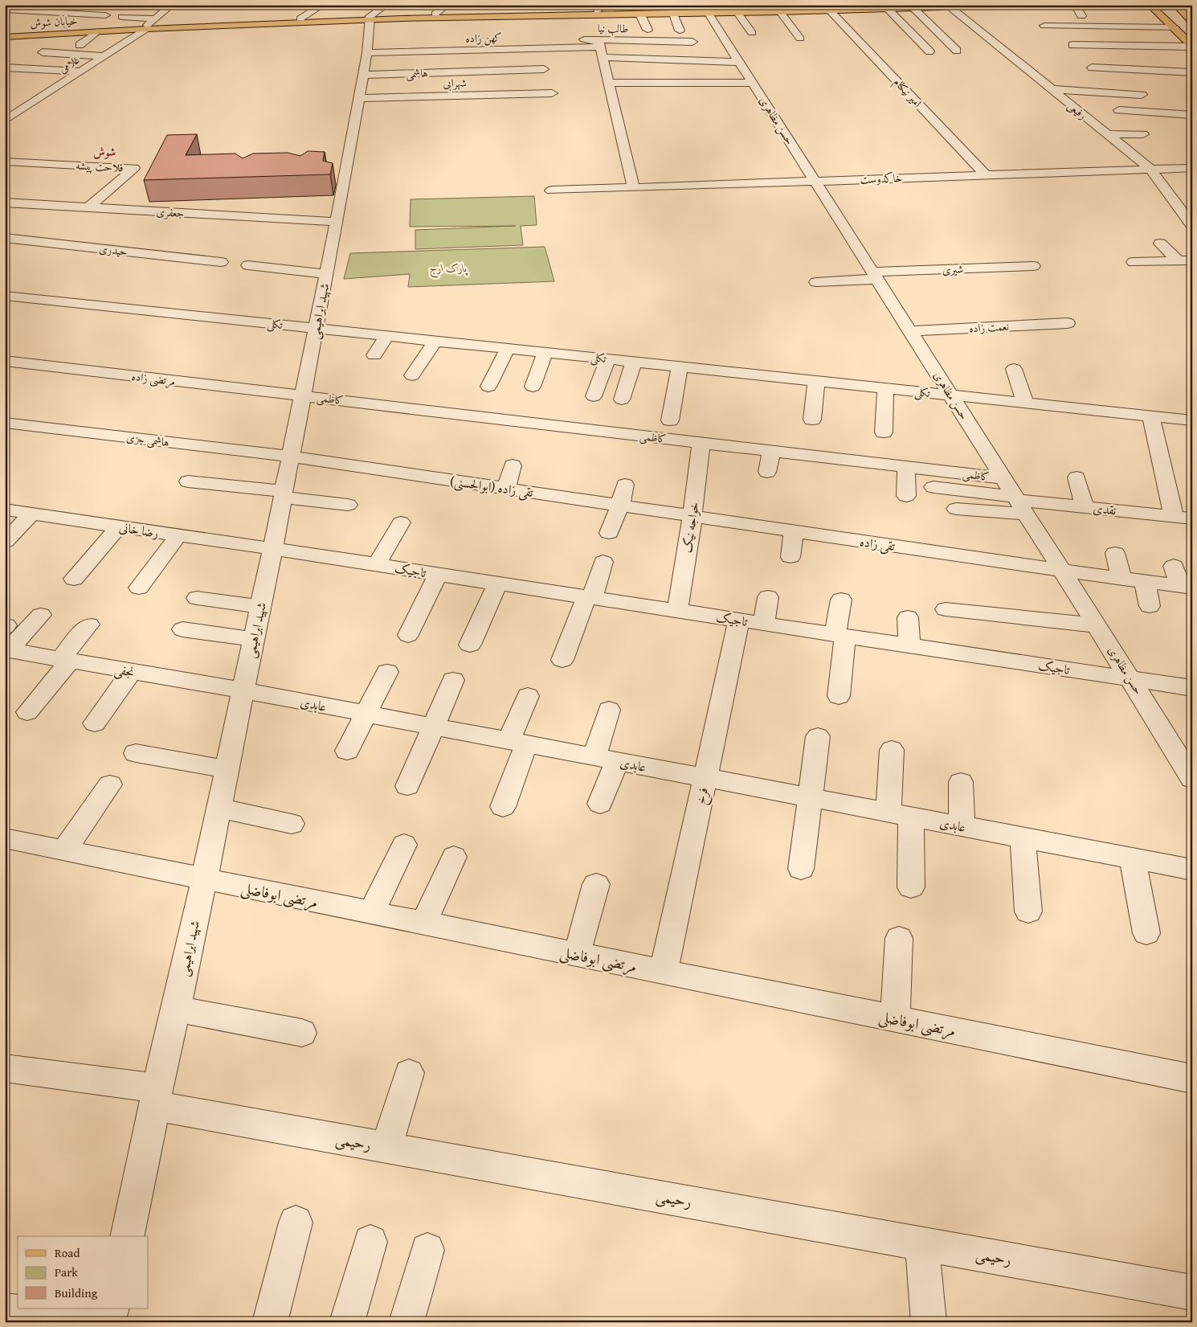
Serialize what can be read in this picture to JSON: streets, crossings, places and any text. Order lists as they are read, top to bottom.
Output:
{
  "streets": {
    "main road": ["خیابان شوش"],
    "street": [
      "طالب نیا",
      "کهن زاده",
      "غلامی",
      "هاشمی",
      "شهرابی",
      "امیر نیکنام",
      "رفیعی",
      "حسن مظاهری",
      "فلاحت پیشه",
      "خاکدوست",
      "جعفری",
      "حیدری",
      "شیری",
      "شهید ابراهیمی",
      "تکلی",
      "نعمت زاده",
      "مرتضی زاده",
      "کاظمی",
      "هاشمی جزی",
      "تقی زاده (ابوالحسنی)",
      "نقدی",
      "خواجه نیک",
      "رضا خانی",
      "تقی زاده",
      "تاجیک",
      "نجفی",
      "عابدی",
      "فرخ",
      "مرتضی ابوفاضلی",
      "رحیمی"
    ]
  },
  "crossings": [
    ["خیابان شوش", "غلامی"],
    ["خیابان شوش", "امیر نیکنام"],
    ["خیابان شوش", "رفیعی"],
    ["خیابان شوش", "حسن مظاهری"],
    ["خیابان شوش", "شهید ابراهیمی"],
    ["طالب نیا", "کهن زاده"],
    ["کهن زاده", "شهید ابراهیمی"],
    ["هاشمی", "شهید ابراهیمی"],
    ["شهرابی", "شهید ابراهیمی"],
    ["امیر نیکنام", "خاکدوست"],
    ["رفیعی", "خاکدوست"],
    ["حسن مظاهری", "خاکدوست"],
    ["حسن مظاهری", "شیری"],
    ["حسن مظاهری", "تکلی"],
    ["حسن مظاهری", "نعمت زاده"],
    ["حسن مظاهری", "کاظمی"],
    ["حسن مظاهری", "نقدی"],
    ["حسن مظاهری", "تقی زاده"],
    ["حسن مظاهری", "تاجیک"],
    ["فلاحت پیشه", "جعفری"],
    ["جعفری", "شهید ابراهیمی"],
    ["شهید ابراهیمی", "تکلی"],
    ["شهید ابراهیمی", "مرتضی زاده"],
    ["شهید ابراهیمی", "کاظمی"],
    ["شهید ابراهیمی", "هاشمی جزی"],
    ["شهید ابراهیمی", "تقی زاده (ابوالحسنی)"],
    ["شهید ابراهیمی", "رضا خانی"],
    ["شهید ابراهیمی", "تاجیک"],
    ["شهید ابراهیمی", "نجفی"],
    ["شهید ابراهیمی", "عابدی"],
    ["شهید ابراهیمی", "مرتضی ابوفاضلی"],
    ["شهید ابراهیمی", "رحیمی"],
    ["مرتضی زاده", "کاظمی"],
    ["کاظمی", "خواجه نیک"],
    ["هاشمی جزی", "تقی زاده (ابوالحسنی)"],
    ["تقی زاده (ابوالحسنی)", "خواجه نیک"],
    ["تقی زاده (ابوالحسنی)", "تقی زاده"],
    ["خواجه نیک", "تقی زاده"],
    ["خواجه نیک", "تاجیک"],
    ["رضا خانی", "تاجیک"],
    ["تاجیک", "فرخ"],
    ["نجفی", "عابدی"],
    ["عابدی", "فرخ"],
    ["فرخ", "مرتضی ابوفاضلی"]
  ],
  "districts": ["شوش"],
  "parks": ["پارک ارج"],
  "legend": ["Road", "Park", "Building"]
}
